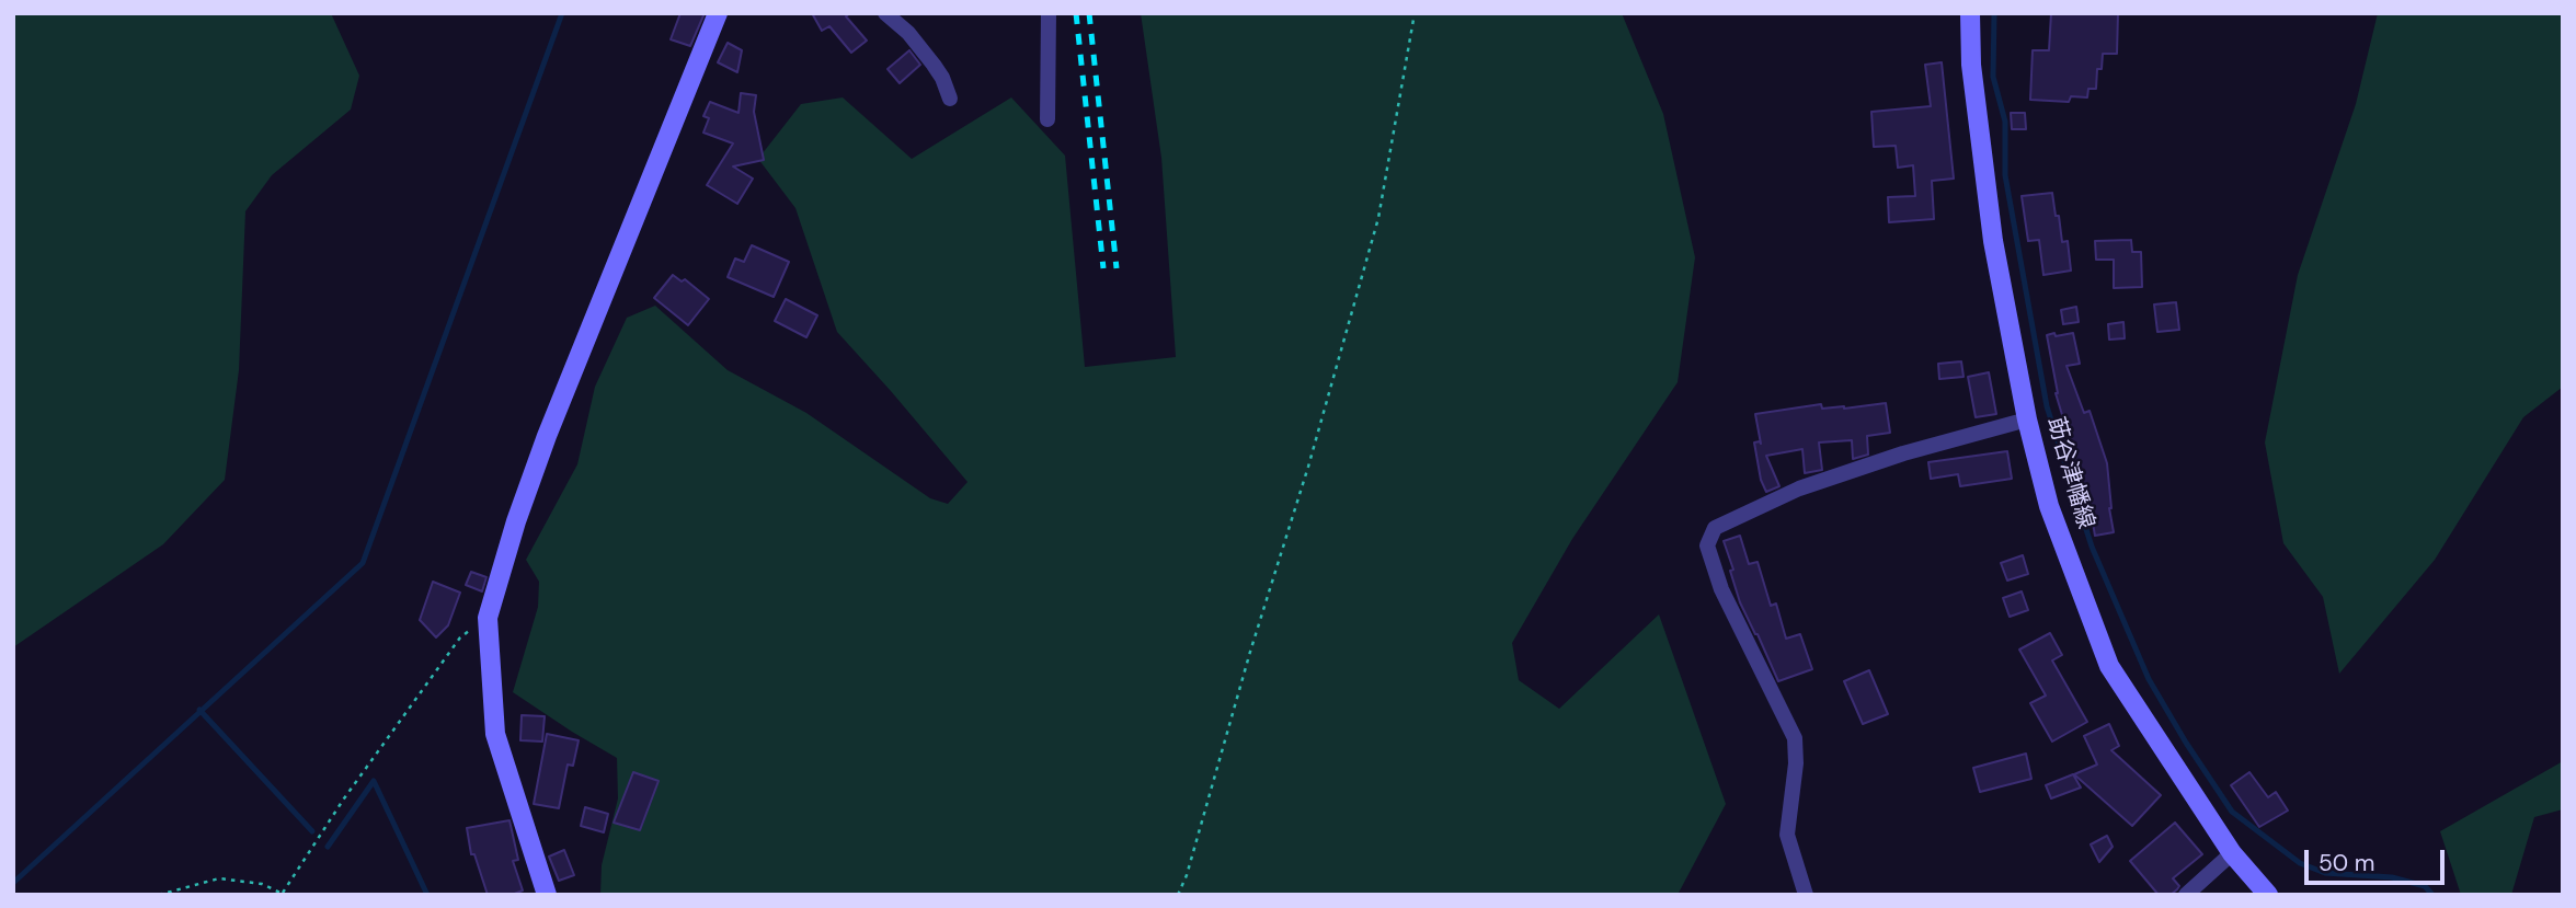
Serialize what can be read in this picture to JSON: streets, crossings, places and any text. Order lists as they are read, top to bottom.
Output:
{
  "streets": {
    "main road": ["莇谷津幡線"]
  },
  "scale_bar": "50 m"
}
